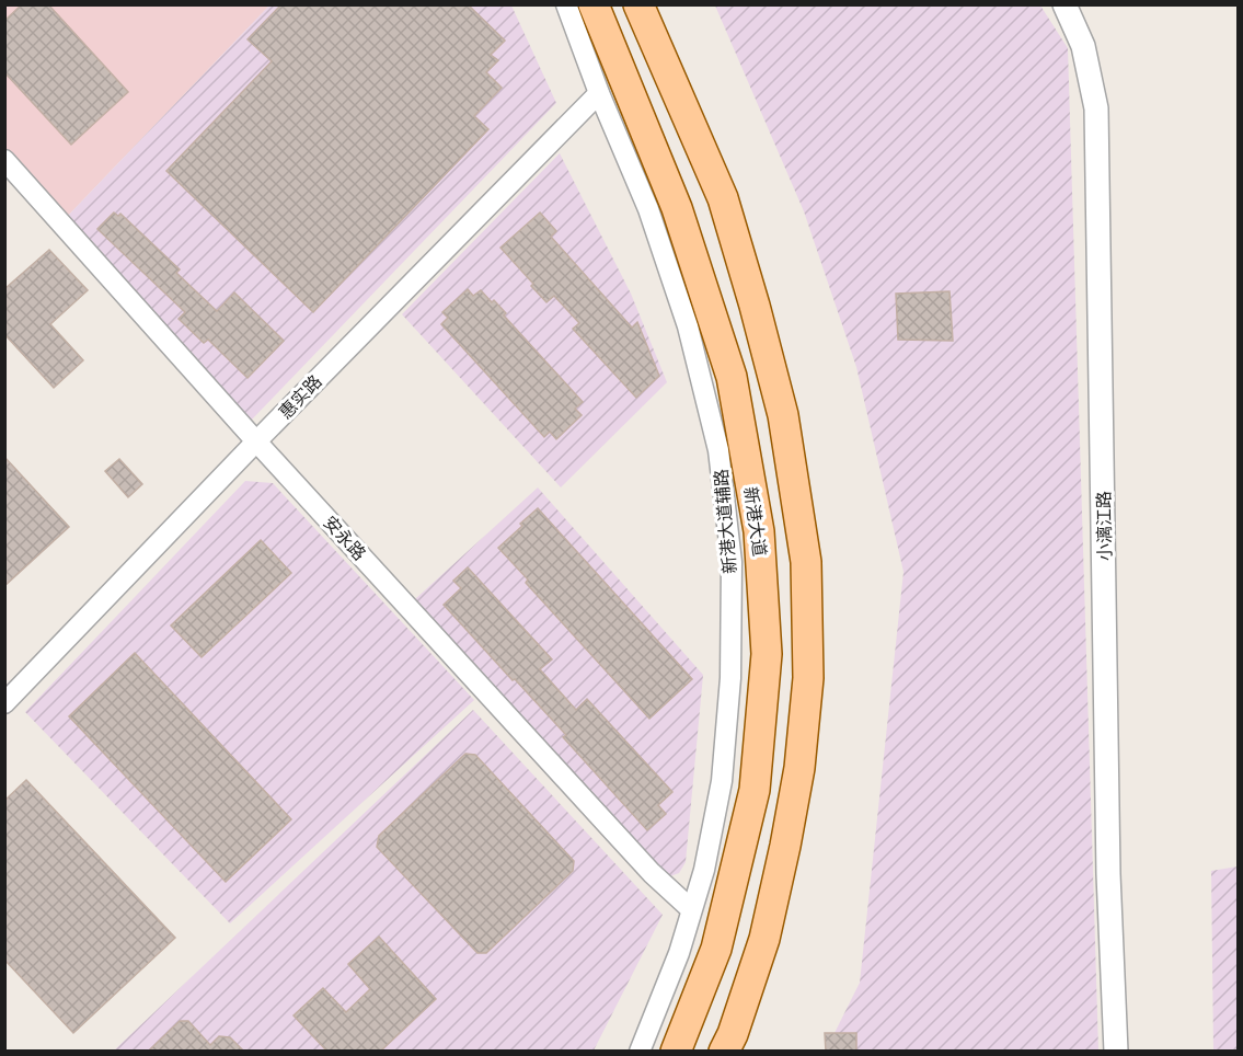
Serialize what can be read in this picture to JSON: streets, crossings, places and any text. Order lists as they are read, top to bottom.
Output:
{
  "streets": {
    "main road": ["新港大道"],
    "street": [
      "惠实路",
      "新港大道辅路",
      "小漓江路",
      "安永路"
    ]
  },
  "crossings": [
    ["惠实路", "新港大道辅路"],
    ["惠实路", "安永路"],
    ["新港大道辅路", "安永路"]
  ]
}
